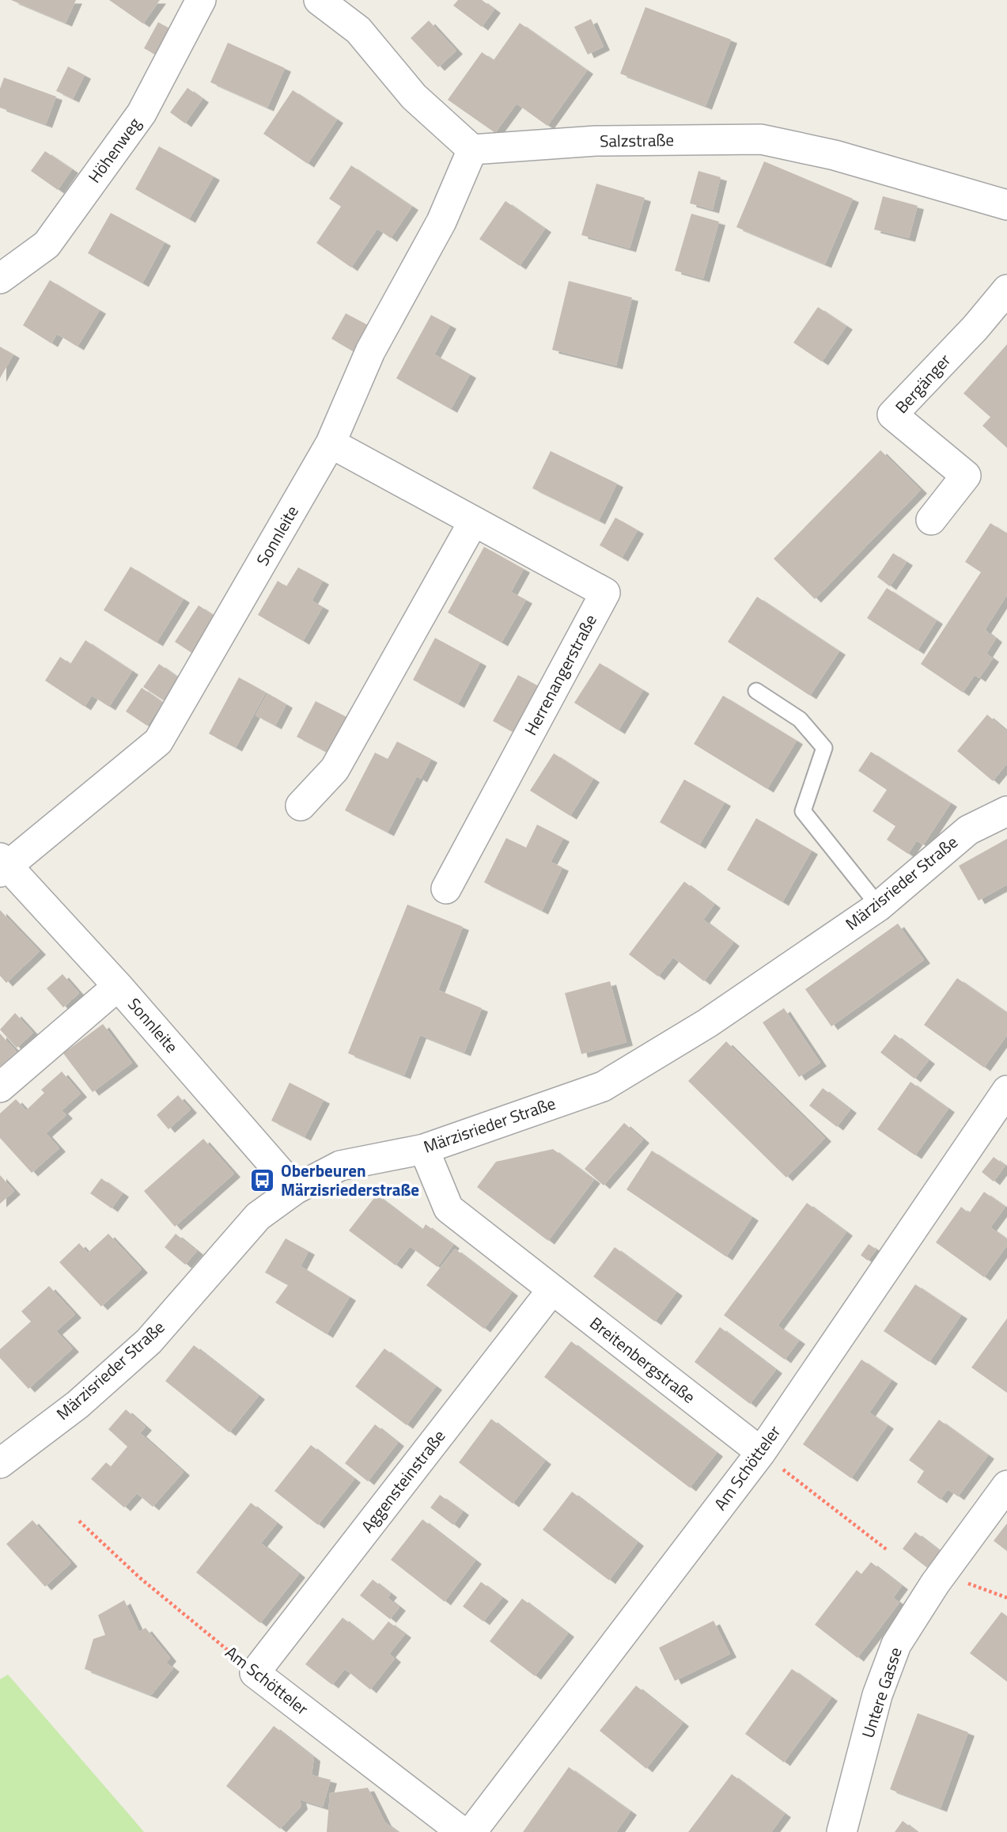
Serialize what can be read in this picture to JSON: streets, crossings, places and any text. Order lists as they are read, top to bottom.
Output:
{
  "streets": {
    "street": [
      "Salzstraße",
      "Höhenweg",
      "Bergänger",
      "Sonnleite",
      "Herrenangerstraße",
      "Märzisrieder Straße",
      "Breitenbergstraße",
      "Am Schötteler",
      "Aggensteinstraße",
      "Untere Gasse"
    ]
  },
  "crossings": [
    ["Salzstraße", "Sonnleite"],
    ["Sonnleite", "Herrenangerstraße"],
    ["Sonnleite", "Märzisrieder Straße"],
    ["Märzisrieder Straße", "Breitenbergstraße"],
    ["Breitenbergstraße", "Am Schötteler"],
    ["Breitenbergstraße", "Aggensteinstraße"],
    ["Am Schötteler", "Aggensteinstraße"]
  ],
  "places": {
    "bus stop": ["Oberbeuren Märzisriederstraße"]
  }
}
